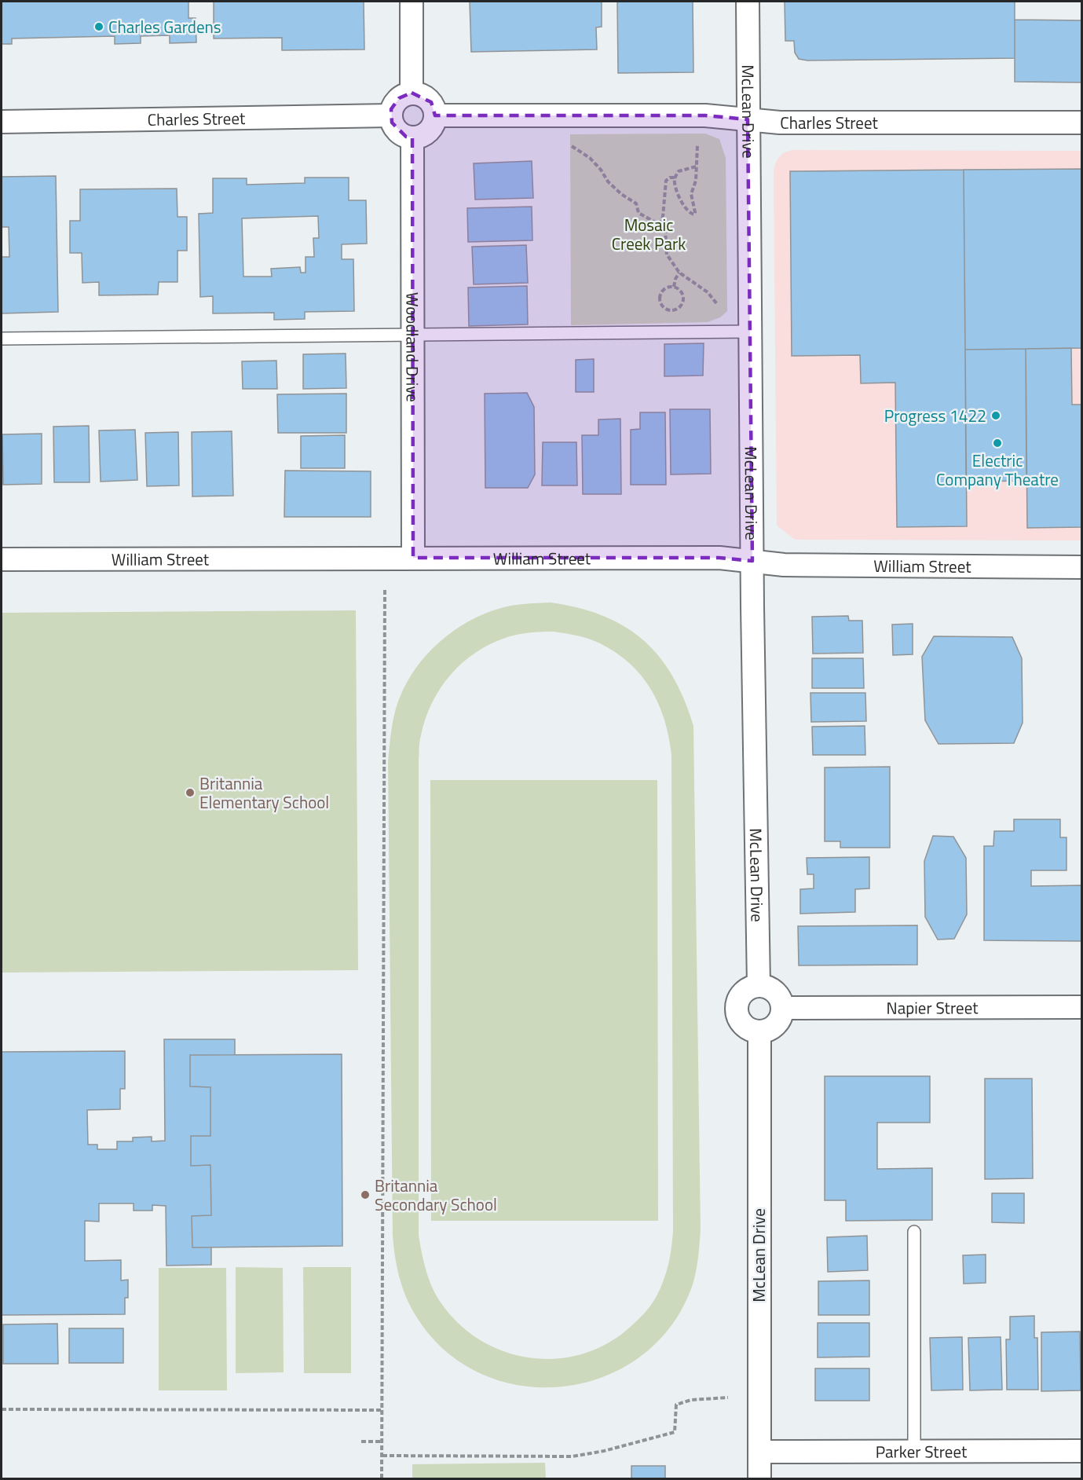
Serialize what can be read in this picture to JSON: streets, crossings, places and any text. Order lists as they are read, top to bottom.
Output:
{
  "streets": {
    "street": [
      "McLean Drive",
      "Charles Street",
      "Woodland Drive",
      "William Street",
      "Napier Street",
      "Parker Street"
    ]
  },
  "crossings": [
    ["McLean Drive", "Charles Street"],
    ["McLean Drive", "William Street"],
    ["McLean Drive", "Napier Street"],
    ["McLean Drive", "Parker Street"],
    ["Charles Street", "Woodland Drive"],
    ["Woodland Drive", "William Street"]
  ],
  "parks": ["Mosaic Creek Park"],
  "places": [
    "Charles Gardens",
    "Progress 1422",
    "Electric Company Theatre",
    "Britannia Elementary School",
    "Britannia Secondary School"
  ]
}
